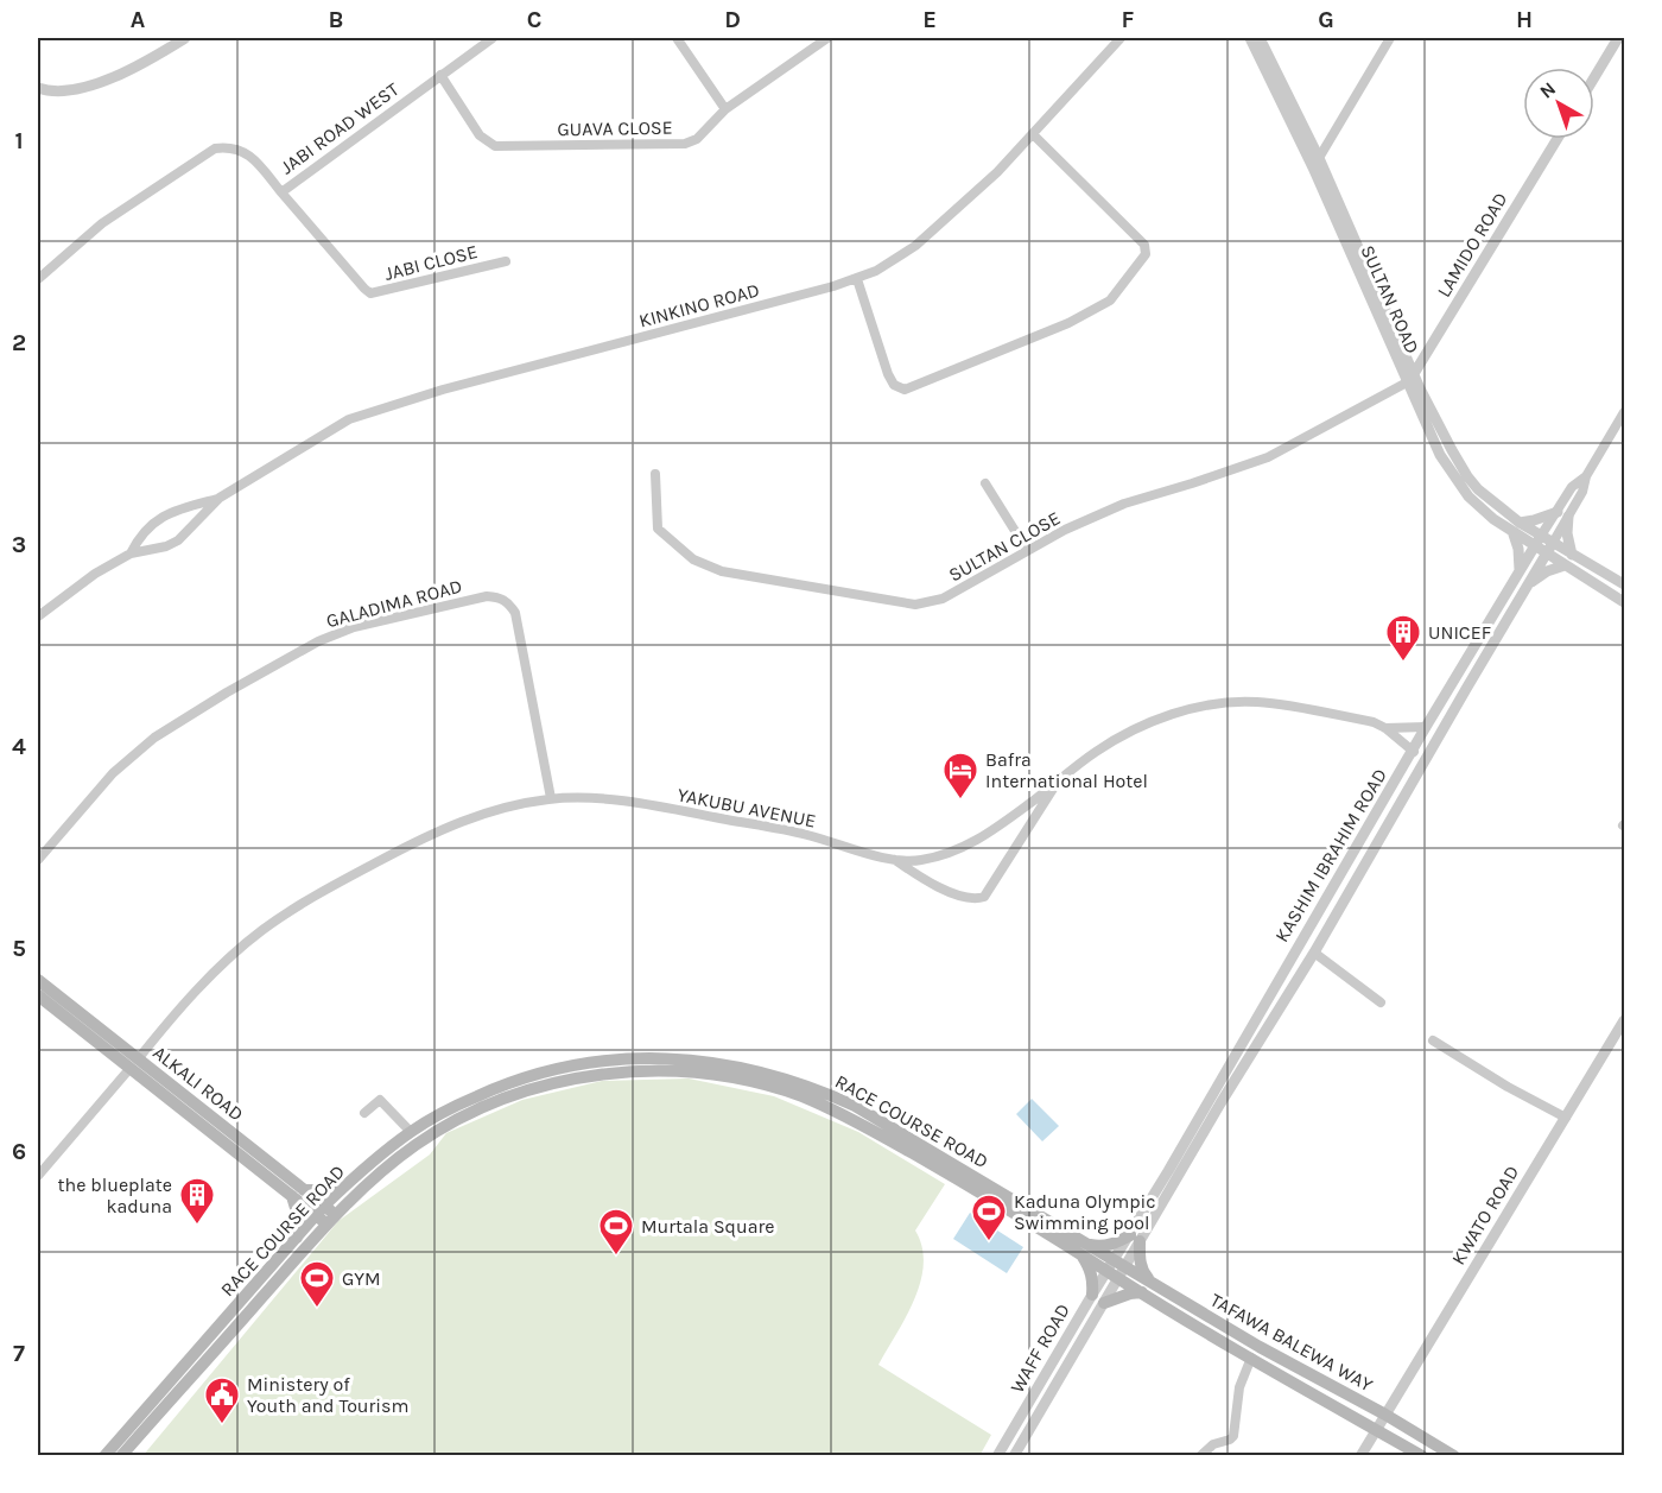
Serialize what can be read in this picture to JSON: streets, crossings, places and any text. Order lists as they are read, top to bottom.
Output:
{
  "streets": {
    "main road": ["ALKALI ROAD", "RACE COURSE ROAD", "TAFAWA BALEWA WAY"],
    "street": [
      "JABI ROAD WEST",
      "GUAVA CLOSE",
      "LAMIDO ROAD",
      "JABI CLOSE",
      "SULTAN ROAD",
      "KINKINO ROAD",
      "SULTAN CLOSE",
      "GALADIMA ROAD",
      "YAKUBU AVENUE",
      "KASHIM IBRAHIM ROAD",
      "KWATO ROAD",
      "WAFF ROAD"
    ]
  },
  "crossings": [
    ["JABI ROAD WEST", "GUAVA CLOSE"],
    ["JABI ROAD WEST", "JABI CLOSE"],
    ["LAMIDO ROAD", "SULTAN ROAD"],
    ["LAMIDO ROAD", "SULTAN CLOSE"],
    ["SULTAN ROAD", "SULTAN CLOSE"],
    ["SULTAN ROAD", "KASHIM IBRAHIM ROAD"],
    ["GALADIMA ROAD", "YAKUBU AVENUE"],
    ["YAKUBU AVENUE", "KASHIM IBRAHIM ROAD"],
    ["YAKUBU AVENUE", "ALKALI ROAD"],
    ["KASHIM IBRAHIM ROAD", "RACE COURSE ROAD"],
    ["KASHIM IBRAHIM ROAD", "TAFAWA BALEWA WAY"],
    ["KASHIM IBRAHIM ROAD", "WAFF ROAD"],
    ["ALKALI ROAD", "RACE COURSE ROAD"],
    ["RACE COURSE ROAD", "TAFAWA BALEWA WAY"],
    ["RACE COURSE ROAD", "WAFF ROAD"],
    ["KWATO ROAD", "TAFAWA BALEWA WAY"],
    ["TAFAWA BALEWA WAY", "WAFF ROAD"]
  ],
  "places": {
    "building": ["UNICEF", "the blueplate kaduna"],
    "hotel": ["Bafra International Hotel"],
    "sports": ["Kaduna Olympic Swimming pool", "Murtala Square", "GYM"],
    "public building": ["Ministery of Youth and Tourism"]
  },
  "north": "top left",
  "grid": {
    "columns": [
      "A",
      "B",
      "C",
      "D",
      "E",
      "F",
      "G",
      "H"
    ],
    "rows": [
      "1",
      "2",
      "3",
      "4",
      "5",
      "6",
      "7"
    ]
  }
}
